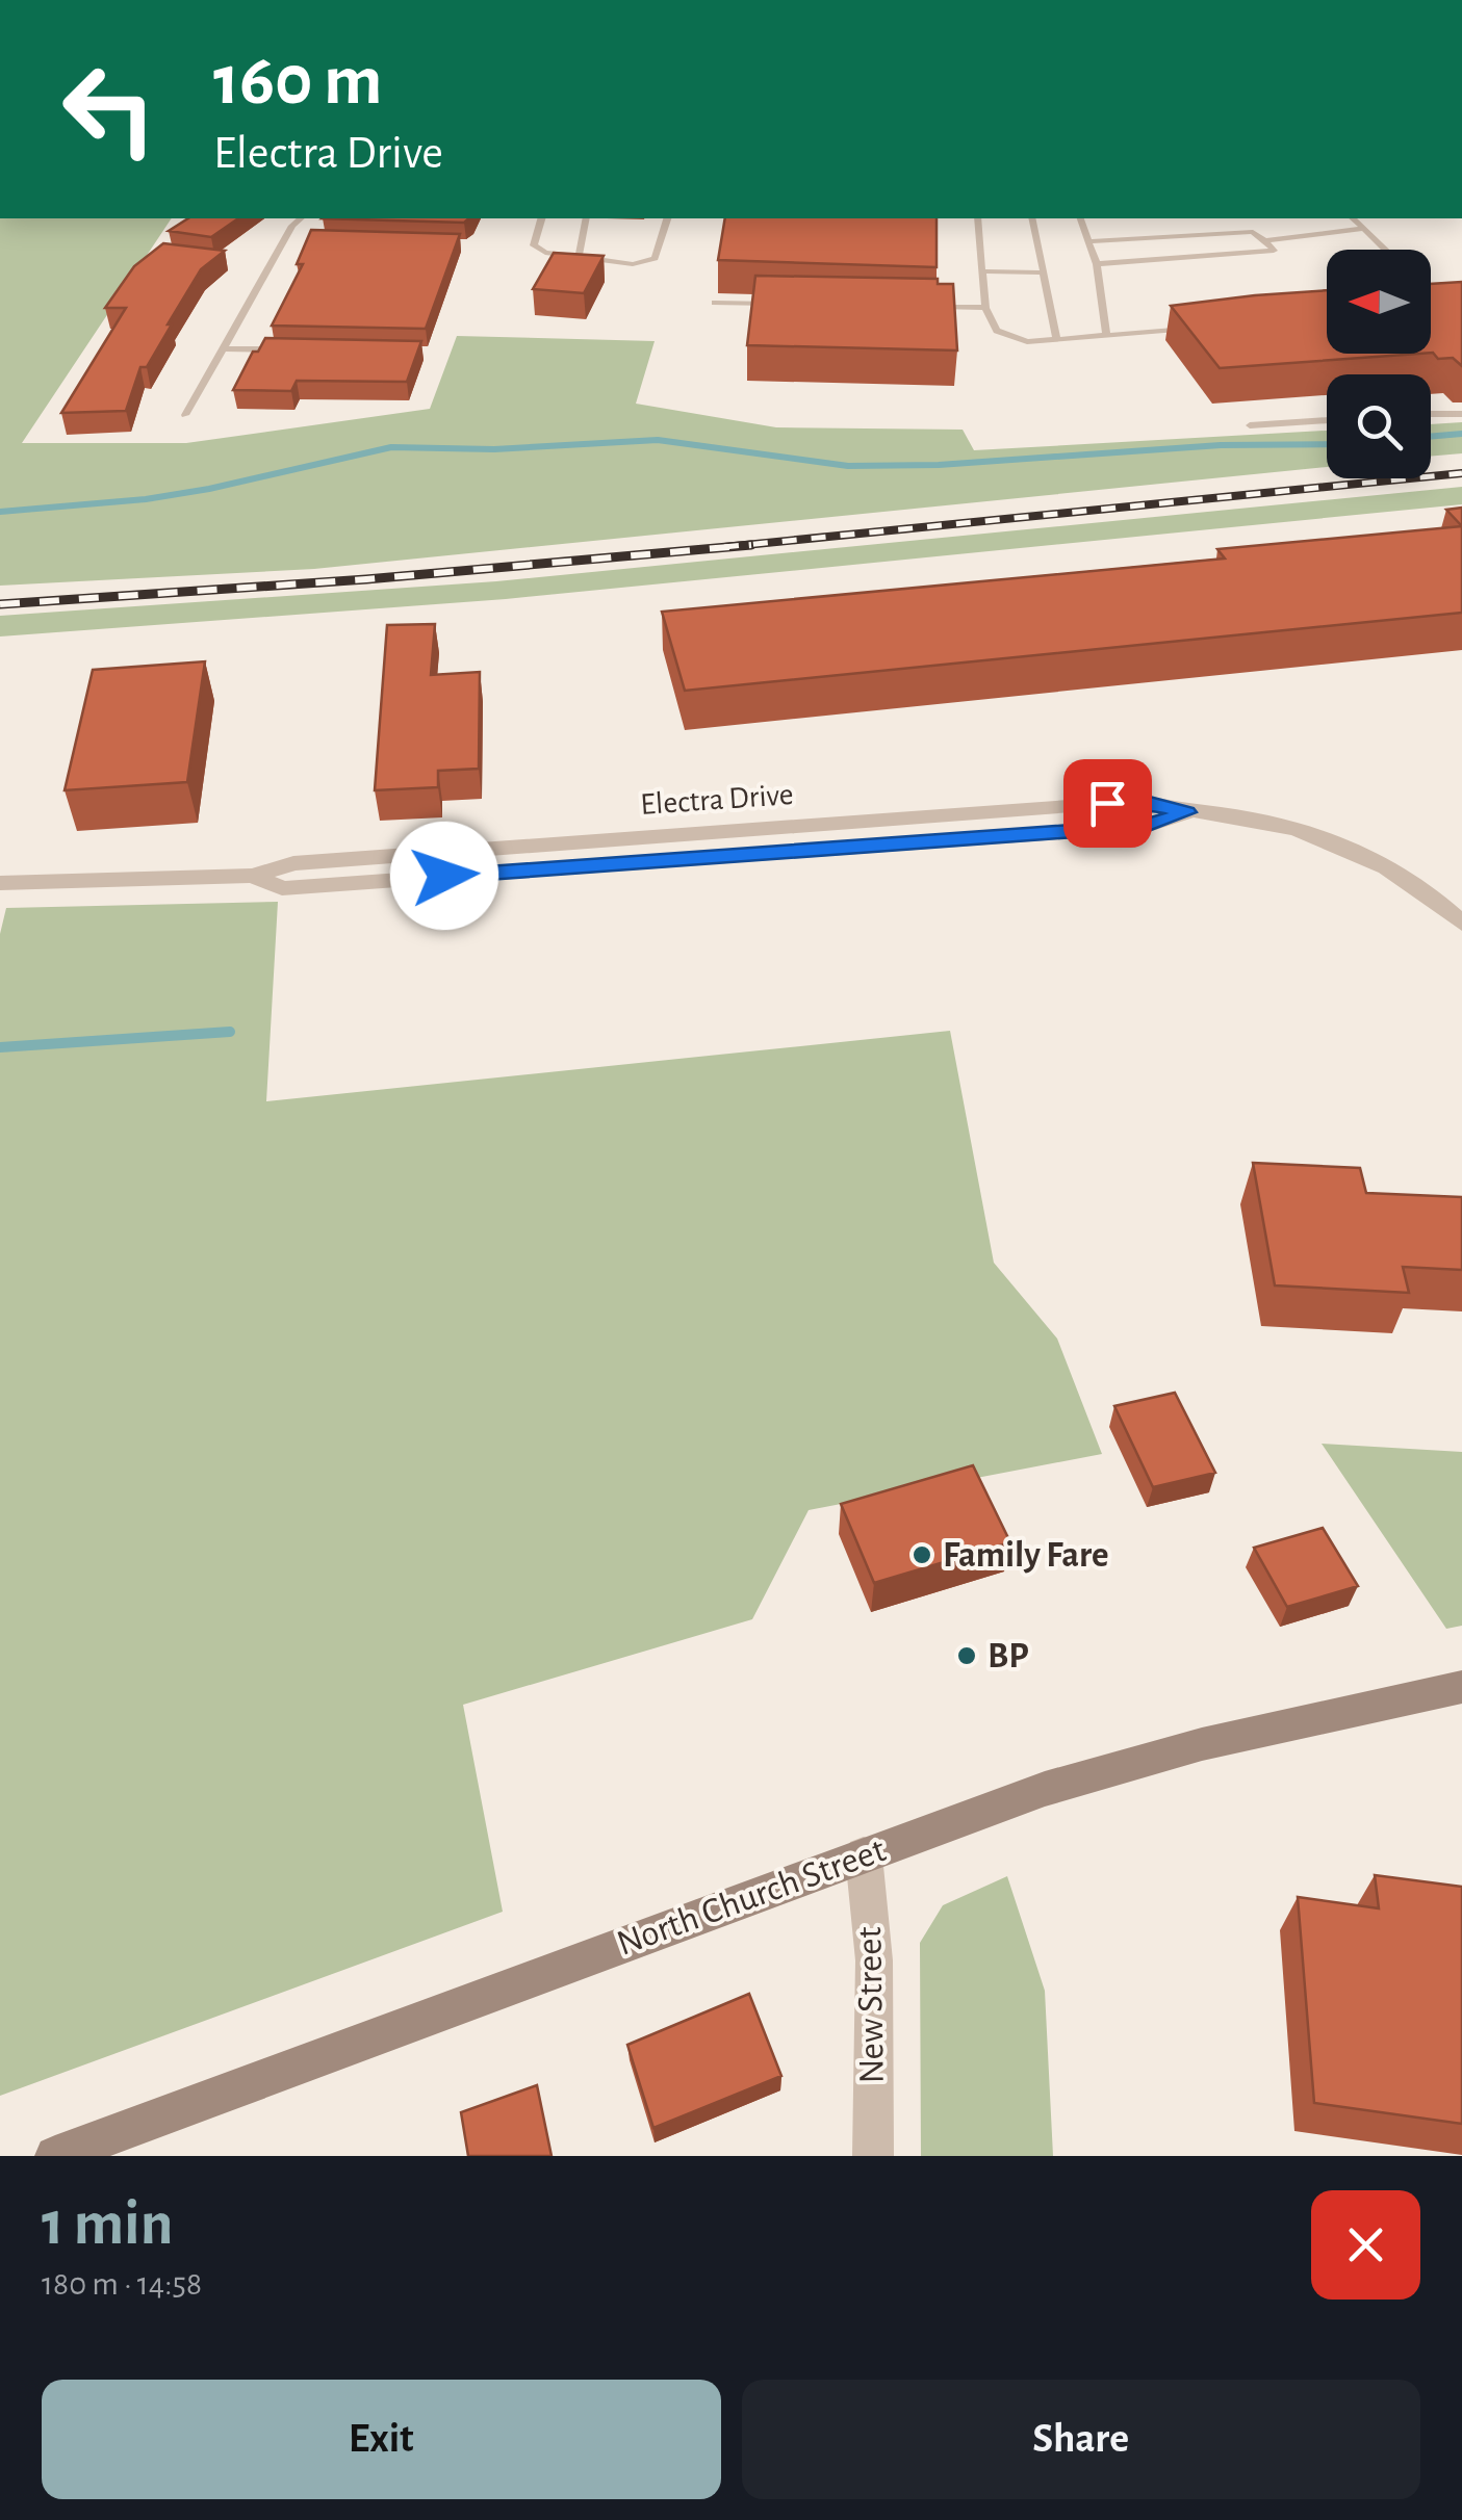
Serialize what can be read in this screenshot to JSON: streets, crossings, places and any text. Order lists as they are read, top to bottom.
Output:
{
  "streets": {
    "main road": ["North Church Street"],
    "street": ["Electra Drive", "New Street"]
  },
  "crossings": [
    ["North Church Street", "New Street"]
  ],
  "places": ["Family Fare", "BP"],
  "north": "left",
  "page": {
    "turn": ["160 m", "Electra Drive"],
    "heading": ["1 min", "180 m · 14:58"],
    "buttons": ["Exit", "Share"]
  }
}
